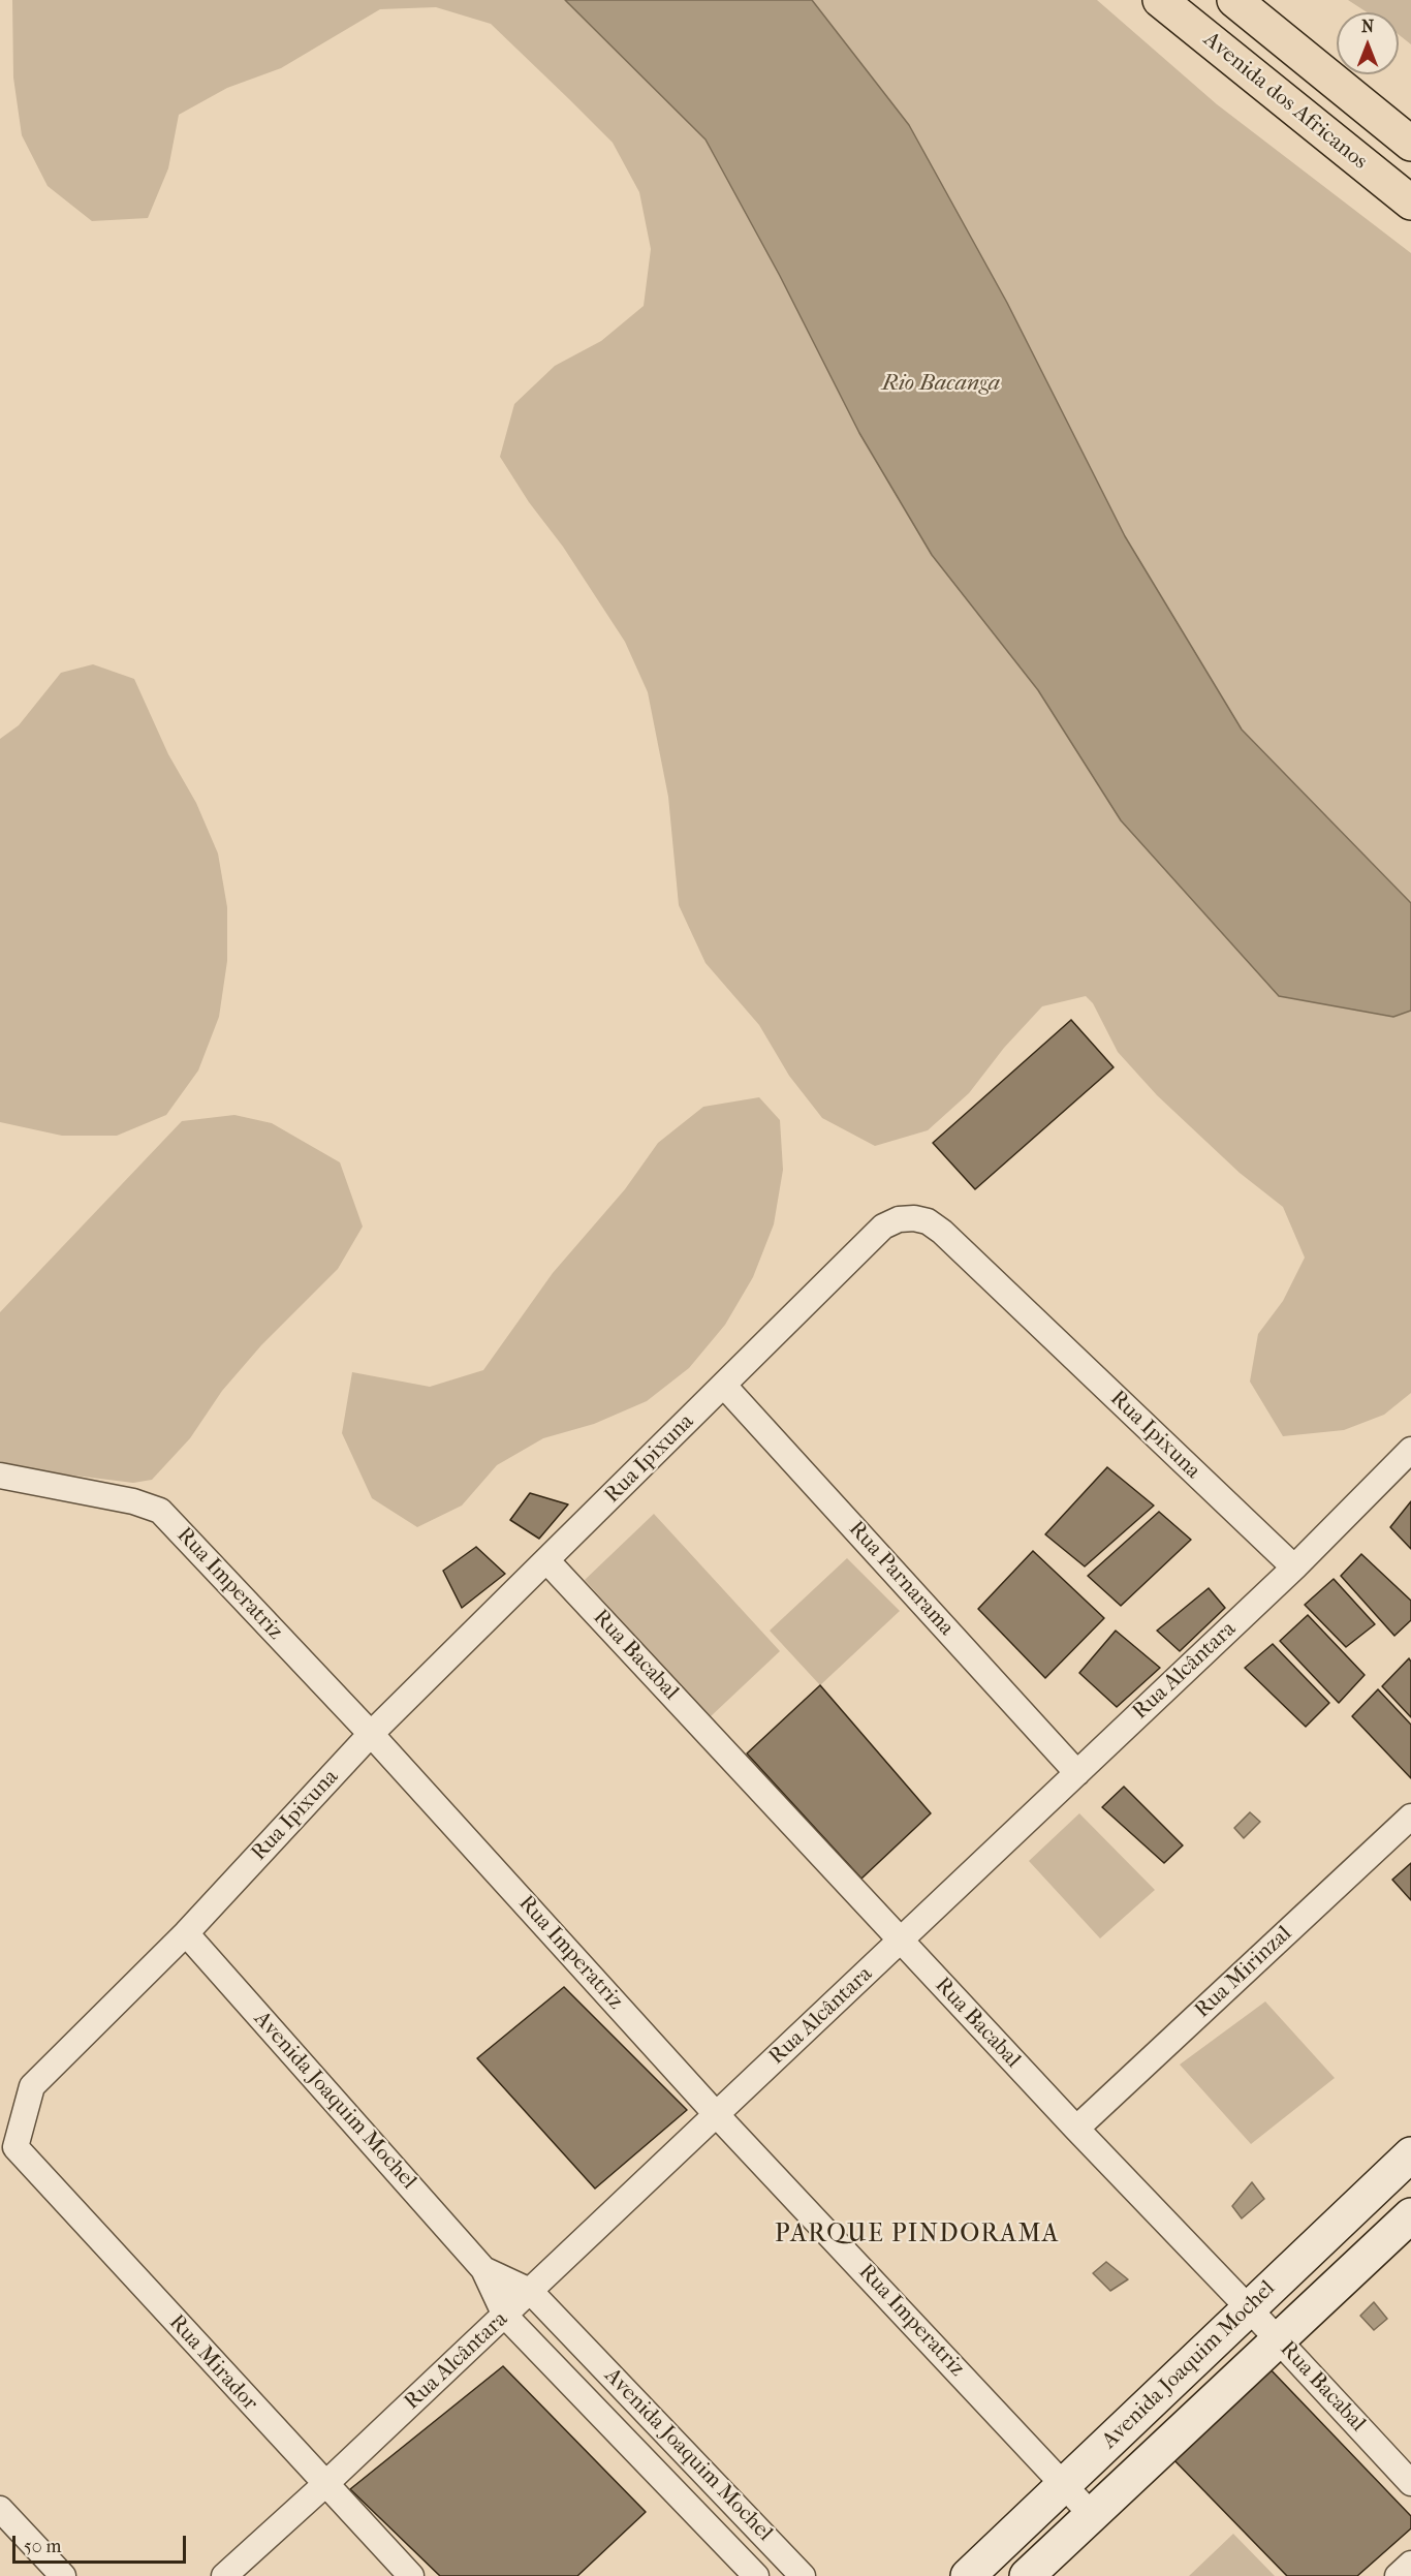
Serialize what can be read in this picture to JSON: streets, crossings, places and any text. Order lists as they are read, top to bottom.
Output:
{
  "streets": {
    "main road": ["Avenida dos Africanos"],
    "street": [
      "Rua Ipixuna",
      "Rua Parnarama",
      "Rua Imperatriz",
      "Rua Bacabal",
      "Rua Alcântara",
      "Rua Mirinzal",
      "Avenida Joaquim Mochel",
      "Rua Mirador"
    ]
  },
  "crossings": [
    ["Rua Ipixuna", "Rua Parnarama"],
    ["Rua Ipixuna", "Rua Imperatriz"],
    ["Rua Ipixuna", "Rua Bacabal"],
    ["Rua Ipixuna", "Rua Alcântara"],
    ["Rua Ipixuna", "Avenida Joaquim Mochel"],
    ["Rua Ipixuna", "Rua Mirador"],
    ["Rua Parnarama", "Rua Alcântara"],
    ["Rua Imperatriz", "Rua Alcântara"],
    ["Rua Imperatriz", "Avenida Joaquim Mochel"],
    ["Rua Bacabal", "Rua Alcântara"],
    ["Rua Bacabal", "Rua Mirinzal"],
    ["Rua Bacabal", "Avenida Joaquim Mochel"],
    ["Rua Alcântara", "Avenida Joaquim Mochel"],
    ["Rua Alcântara", "Rua Mirador"]
  ],
  "districts": ["PARQUE PINDORAMA"],
  "water": ["Rio Bacanga"],
  "scale_bar": "50 m",
  "north": "top"
}
